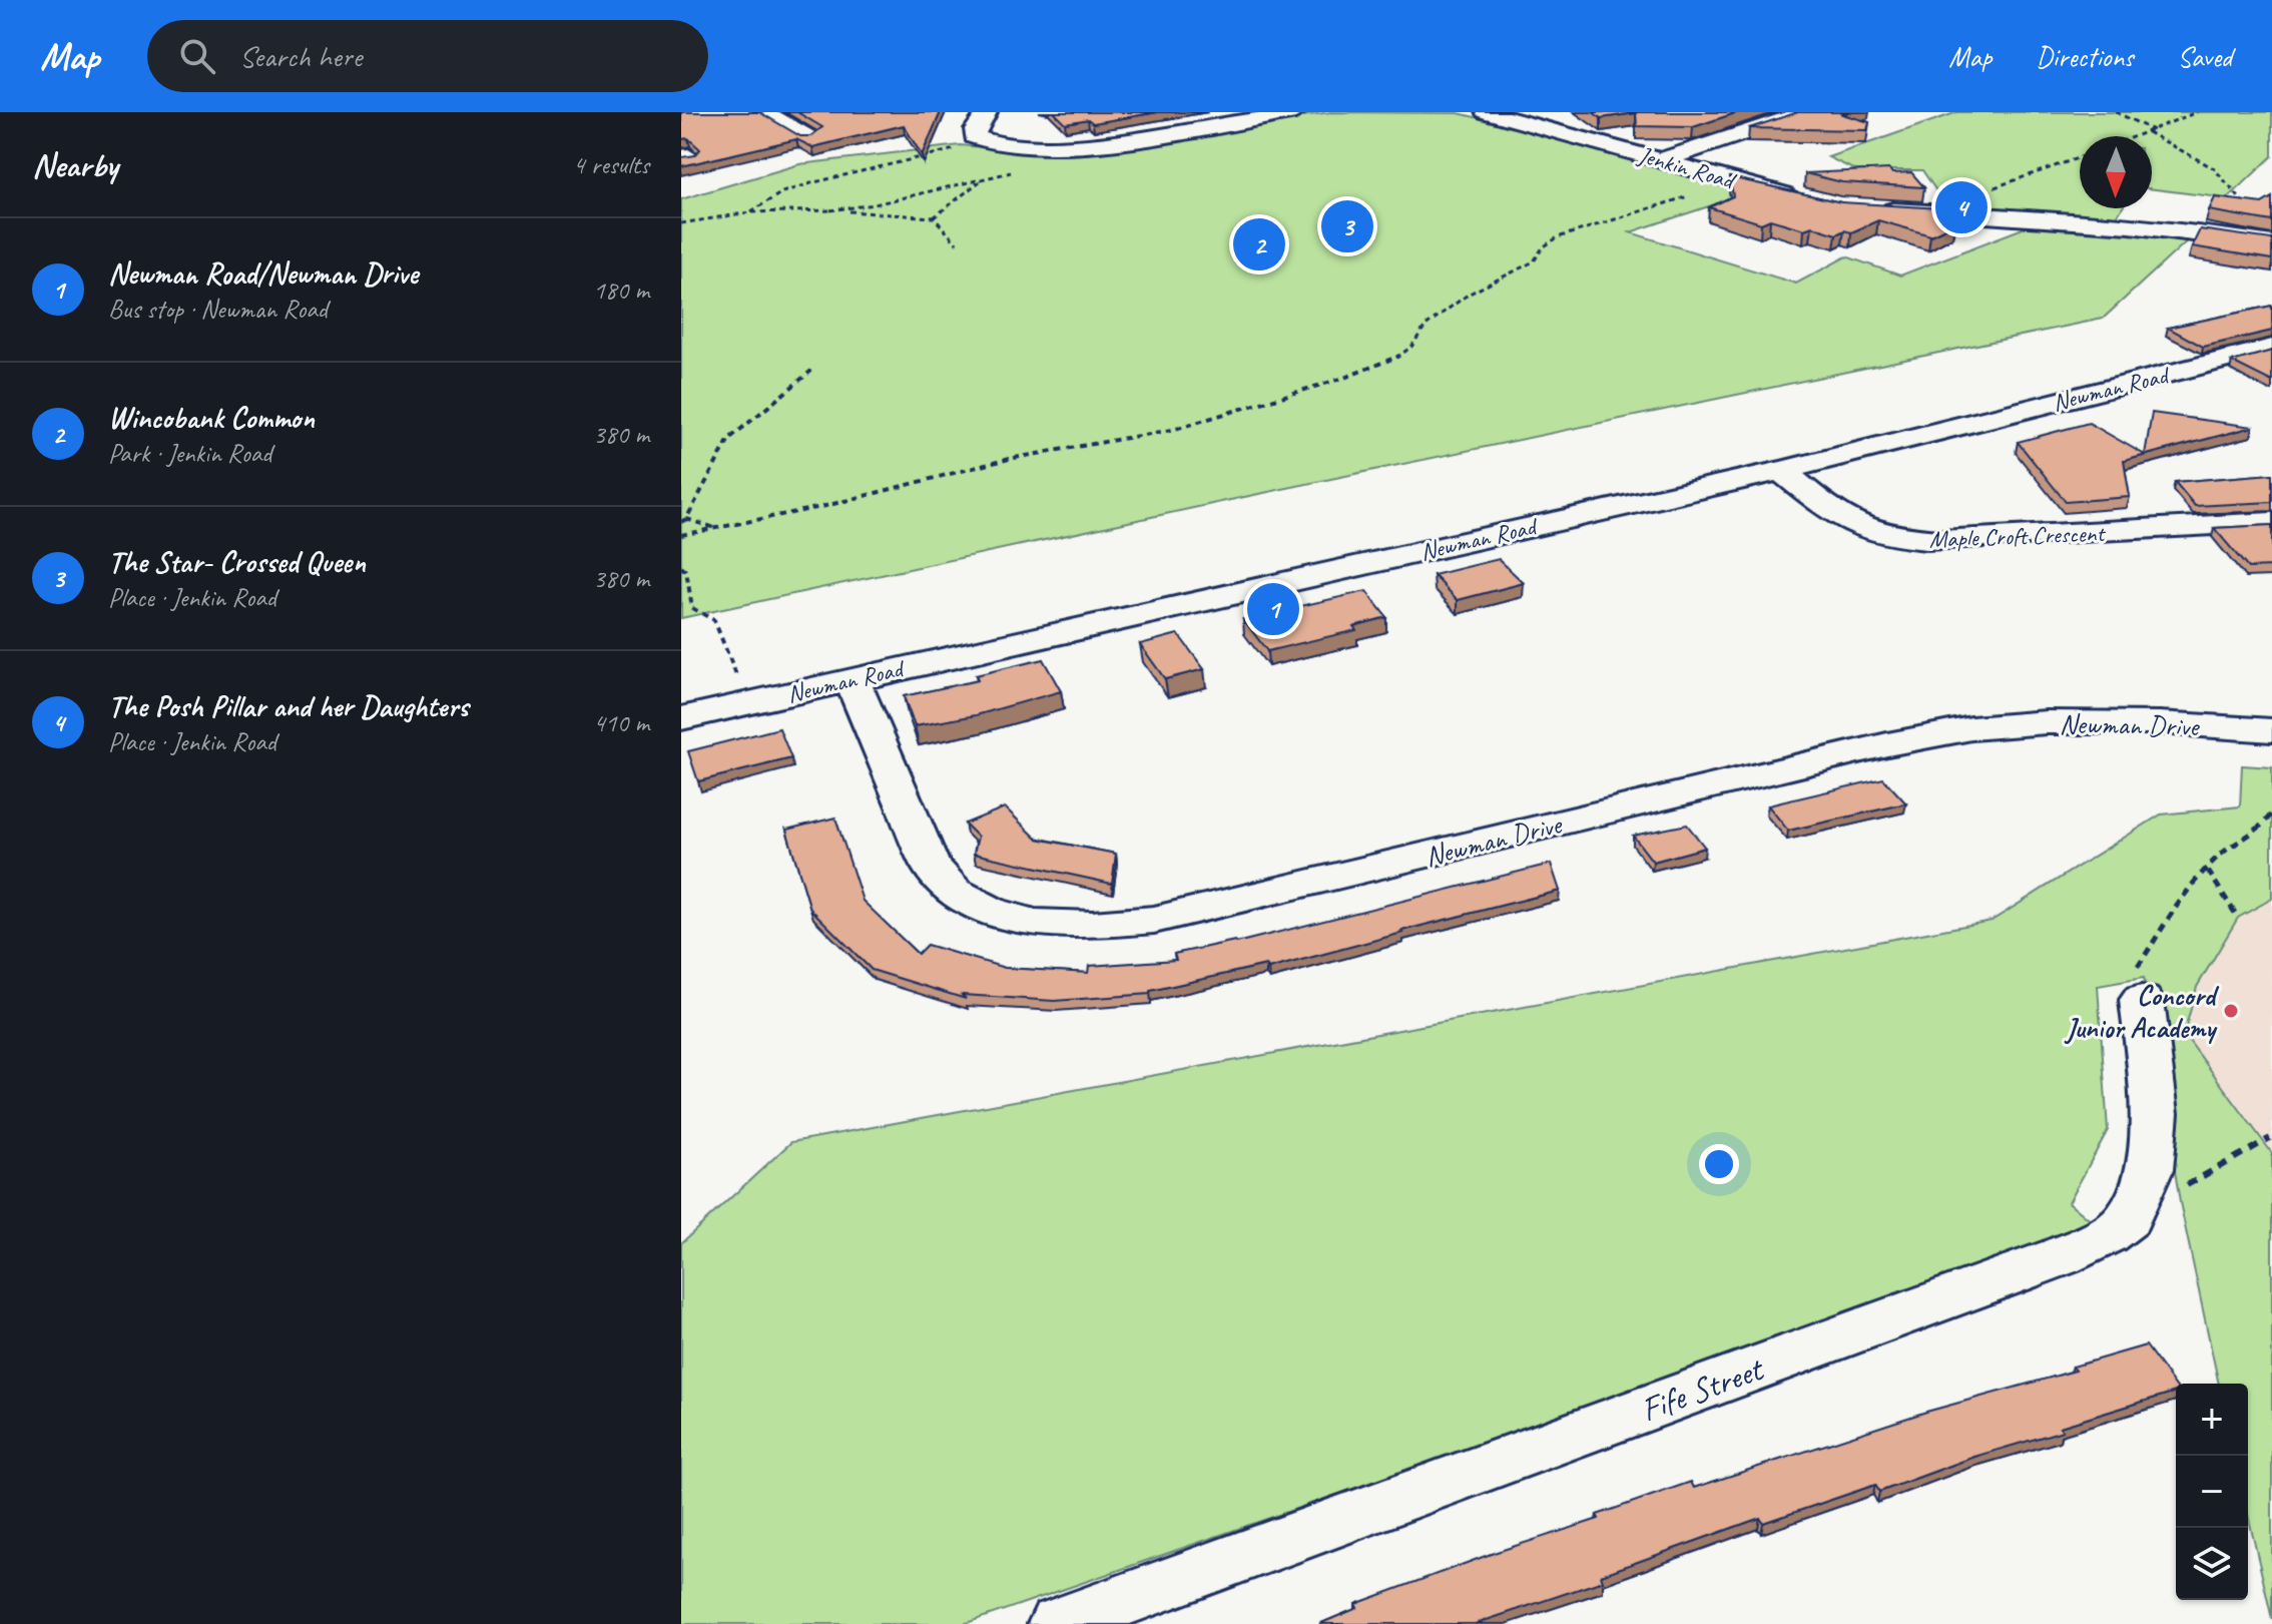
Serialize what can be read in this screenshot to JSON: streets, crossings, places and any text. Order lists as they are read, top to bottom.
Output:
{
  "streets": {
    "street": [
      "Jenkin Road",
      "Newman Road",
      "Maple Croft Crescent",
      "Newman Drive",
      "Fife Street"
    ]
  },
  "crossings": [
    ["Newman Road", "Maple Croft Crescent"],
    ["Newman Road", "Newman Drive"]
  ],
  "places": ["Concord Junior Academy"],
  "north": "bottom",
  "page": {
    "header": "Map",
    "search": "Search here",
    "nav": ["Map", "Directions", "Saved"],
    "heading": ["Nearby", "4 results"],
    "pins": [
      "4",
      "3",
      "2",
      "1"
    ],
    "list": [
      {
        "mark": "1",
        "name": "Newman Road/Newman Drive",
        "note": "Bus stop · Newman Road",
        "value": "180 m"
      },
      {
        "mark": "2",
        "name": "Wincobank Common",
        "note": "Park · Jenkin Road",
        "value": "380 m"
      },
      {
        "mark": "3",
        "name": "The Star- Crossed Queen",
        "note": "Place · Jenkin Road",
        "value": "380 m"
      },
      {
        "mark": "4",
        "name": "The Posh Pillar and her Daughters",
        "note": "Place · Jenkin Road",
        "value": "410 m"
      }
    ],
    "map_buttons": ["+", "−"]
  }
}
